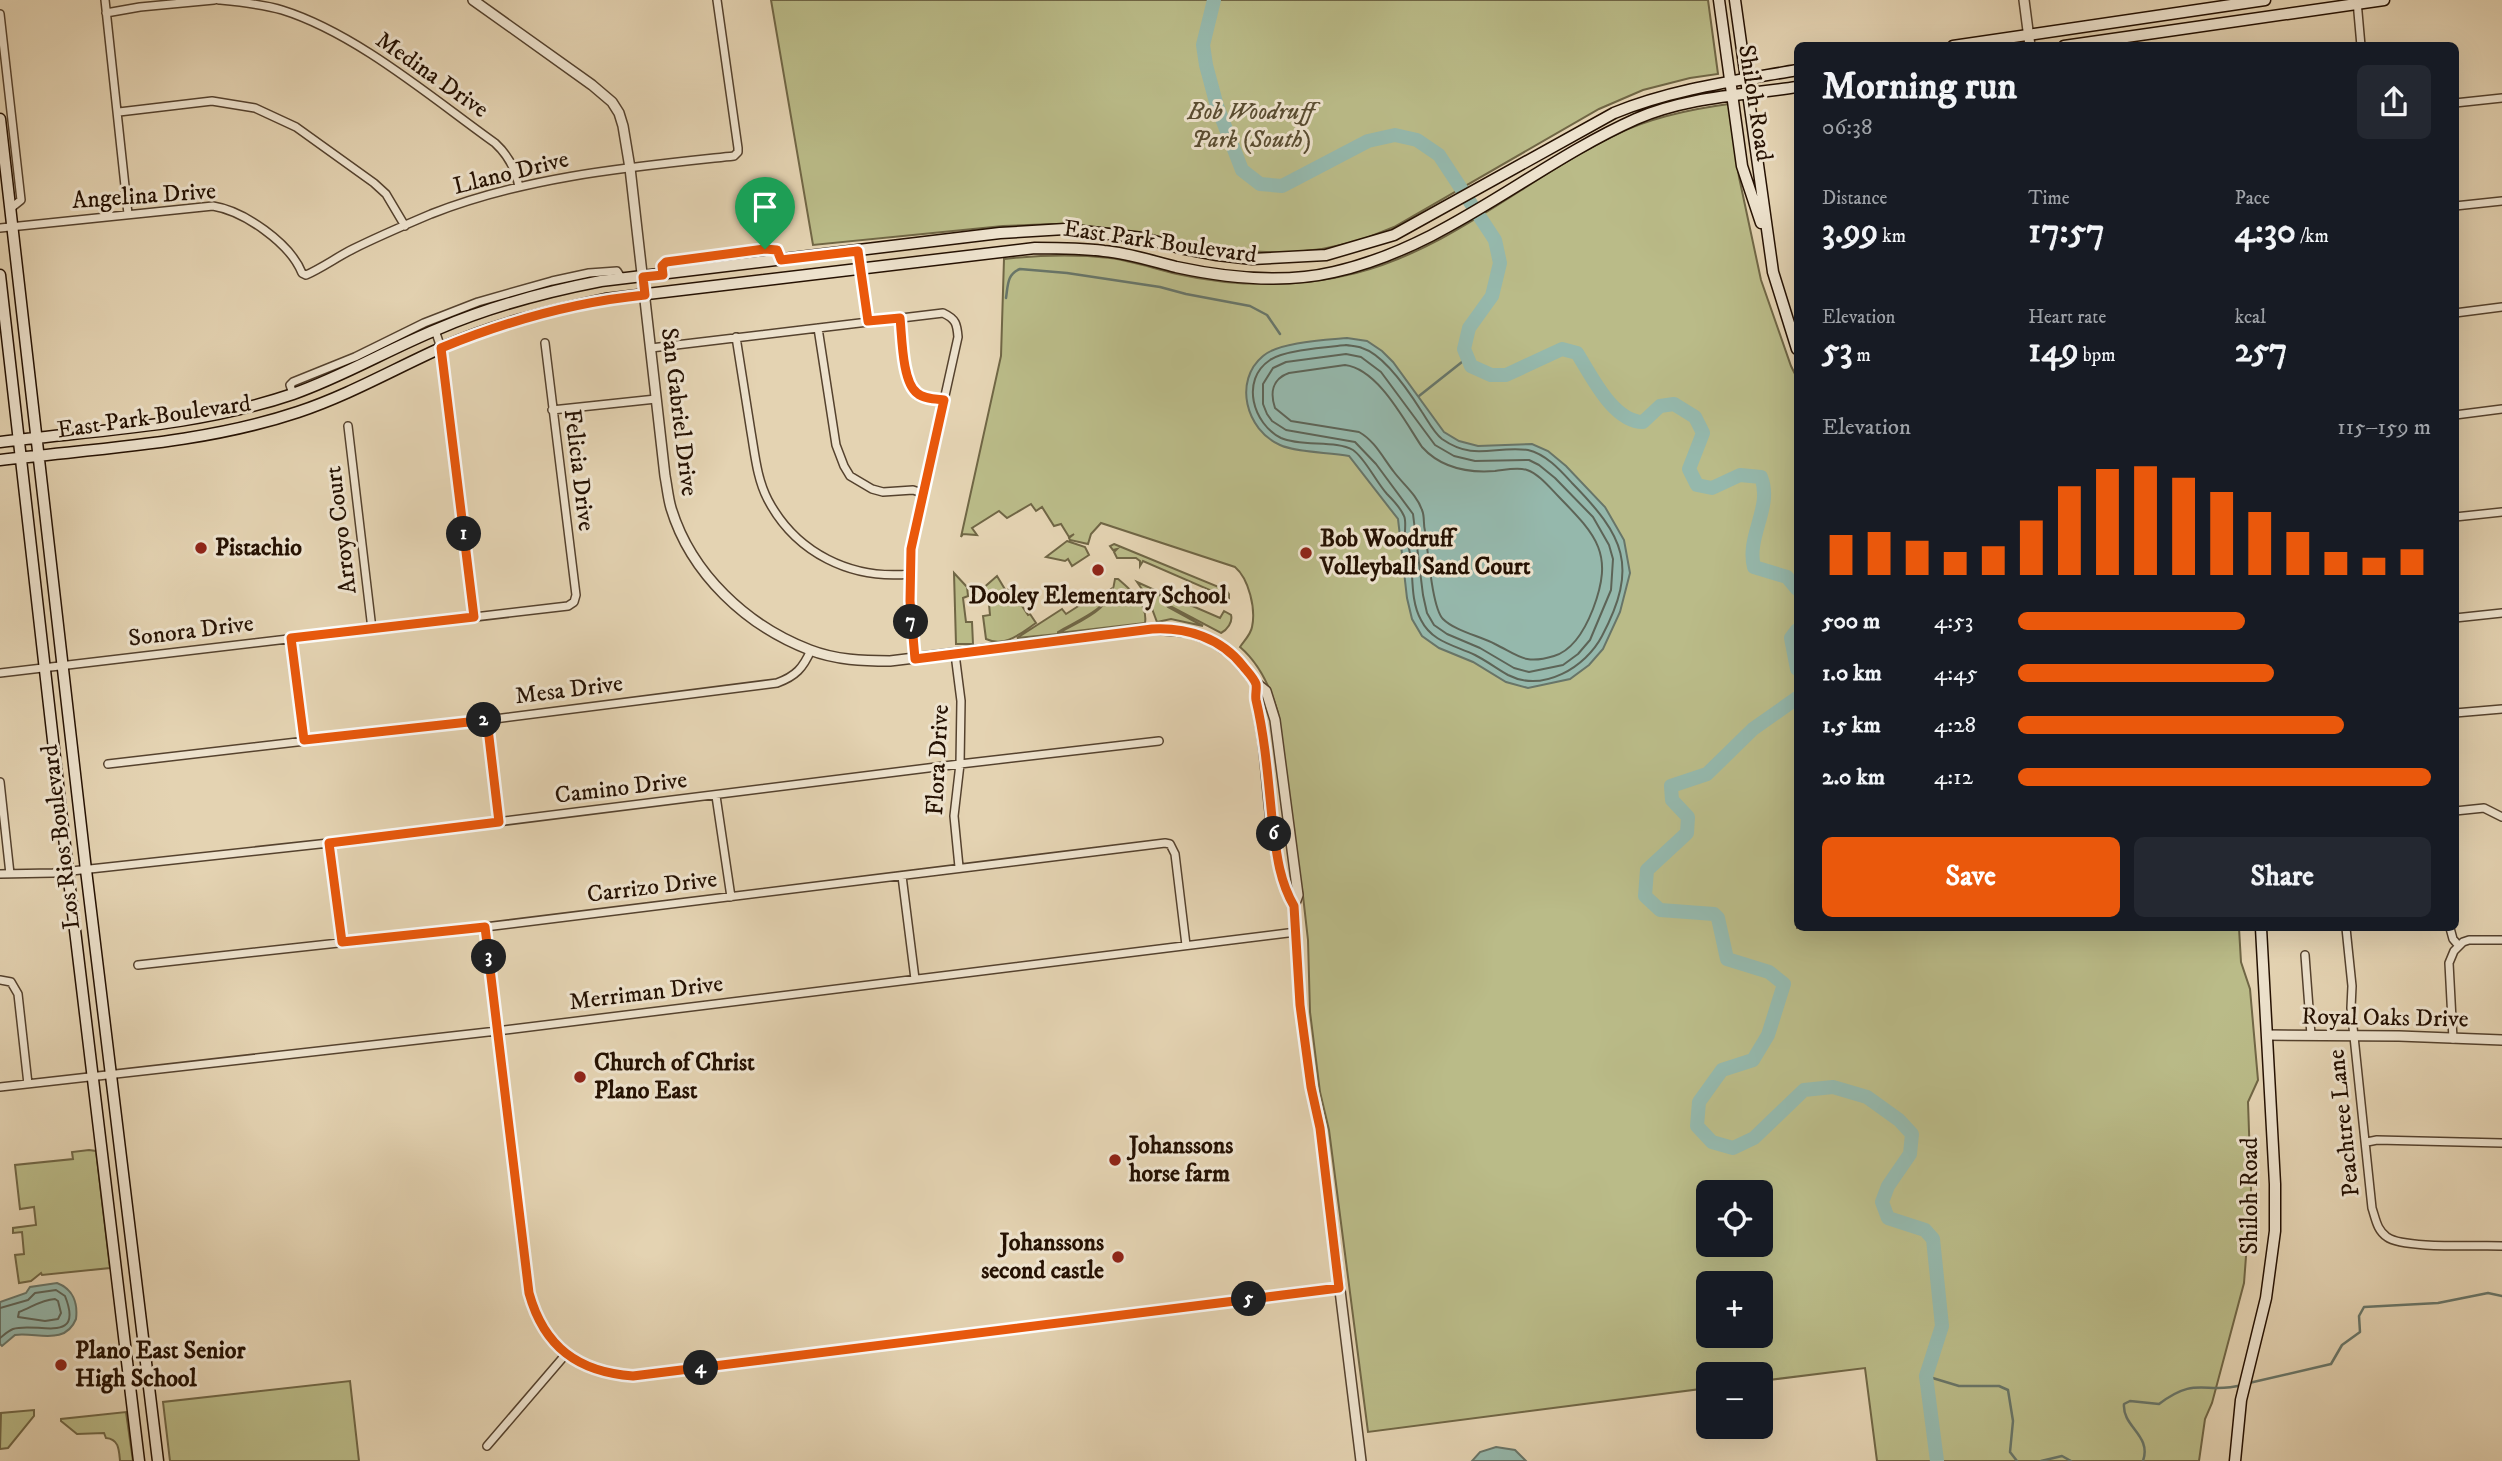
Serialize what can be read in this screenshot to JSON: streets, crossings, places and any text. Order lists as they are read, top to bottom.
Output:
{
  "streets": {
    "main road": ["Shiloh Road", "East Park Boulevard", "Los Rios Boulevard"],
    "street": [
      "Medina Drive",
      "Llano Drive",
      "Angelina Drive",
      "San Gabriel Drive",
      "Felicia Drive",
      "Arroyo Court",
      "Sonora Drive",
      "Mesa Drive",
      "Flora Drive",
      "Camino Drive",
      "Carrizo Drive",
      "Merriman Drive",
      "Royal Oaks Drive",
      "Peachtree Lane"
    ]
  },
  "crossings": [
    ["Medina Drive", "Llano Drive"],
    ["Shiloh Road", "East Park Boulevard"],
    ["Shiloh Road", "Royal Oaks Drive"],
    ["Llano Drive", "Angelina Drive"],
    ["Llano Drive", "San Gabriel Drive"],
    ["Angelina Drive", "Los Rios Boulevard"],
    ["East Park Boulevard", "San Gabriel Drive"],
    ["East Park Boulevard", "Los Rios Boulevard"],
    ["San Gabriel Drive", "Mesa Drive"],
    ["San Gabriel Drive", "Flora Drive"],
    ["San Gabriel Drive", "Merriman Drive"],
    ["Felicia Drive", "Sonora Drive"],
    ["Arroyo Court", "Sonora Drive"],
    ["Sonora Drive", "Los Rios Boulevard"],
    ["Flora Drive", "Camino Drive"],
    ["Flora Drive", "Carrizo Drive"],
    ["Camino Drive", "Los Rios Boulevard"],
    ["Los Rios Boulevard", "Merriman Drive"],
    ["Carrizo Drive", "Merriman Drive"],
    ["Royal Oaks Drive", "Peachtree Lane"]
  ],
  "parks": ["Bob Woodruff Park (South)"],
  "places": [
    "Pistachio",
    "Bob Woodruff Volleyball Sand Court",
    "Dooley Elementary School",
    "Church of Christ Plano East",
    "Johanssons horse farm",
    "Johanssons second castle",
    "Plano East Senior High School"
  ],
  "page": {
    "heading": ["Morning run", "06:38"],
    "stats": [
      ["Distance", "3.99 km"],
      ["Time", "17:57"],
      ["Pace", "4:30 /km"],
      ["Elevation", "53 m"],
      ["Heart rate", "149 bpm"],
      ["kcal", "257"]
    ],
    "chart": ["Elevation", "115–159 m"],
    "pins": [
      "1",
      "7",
      "2",
      "6",
      "3",
      "5",
      "4"
    ],
    "list": [
      {
        "name": "500 m",
        "note": "4:53"
      },
      {
        "name": "1.0 km",
        "note": "4:45"
      },
      {
        "name": "1.5 km",
        "note": "4:28"
      },
      {
        "name": "2.0 km",
        "note": "4:12"
      }
    ],
    "buttons": ["Save", "Share"],
    "map_buttons": ["+", "−"]
  }
}
